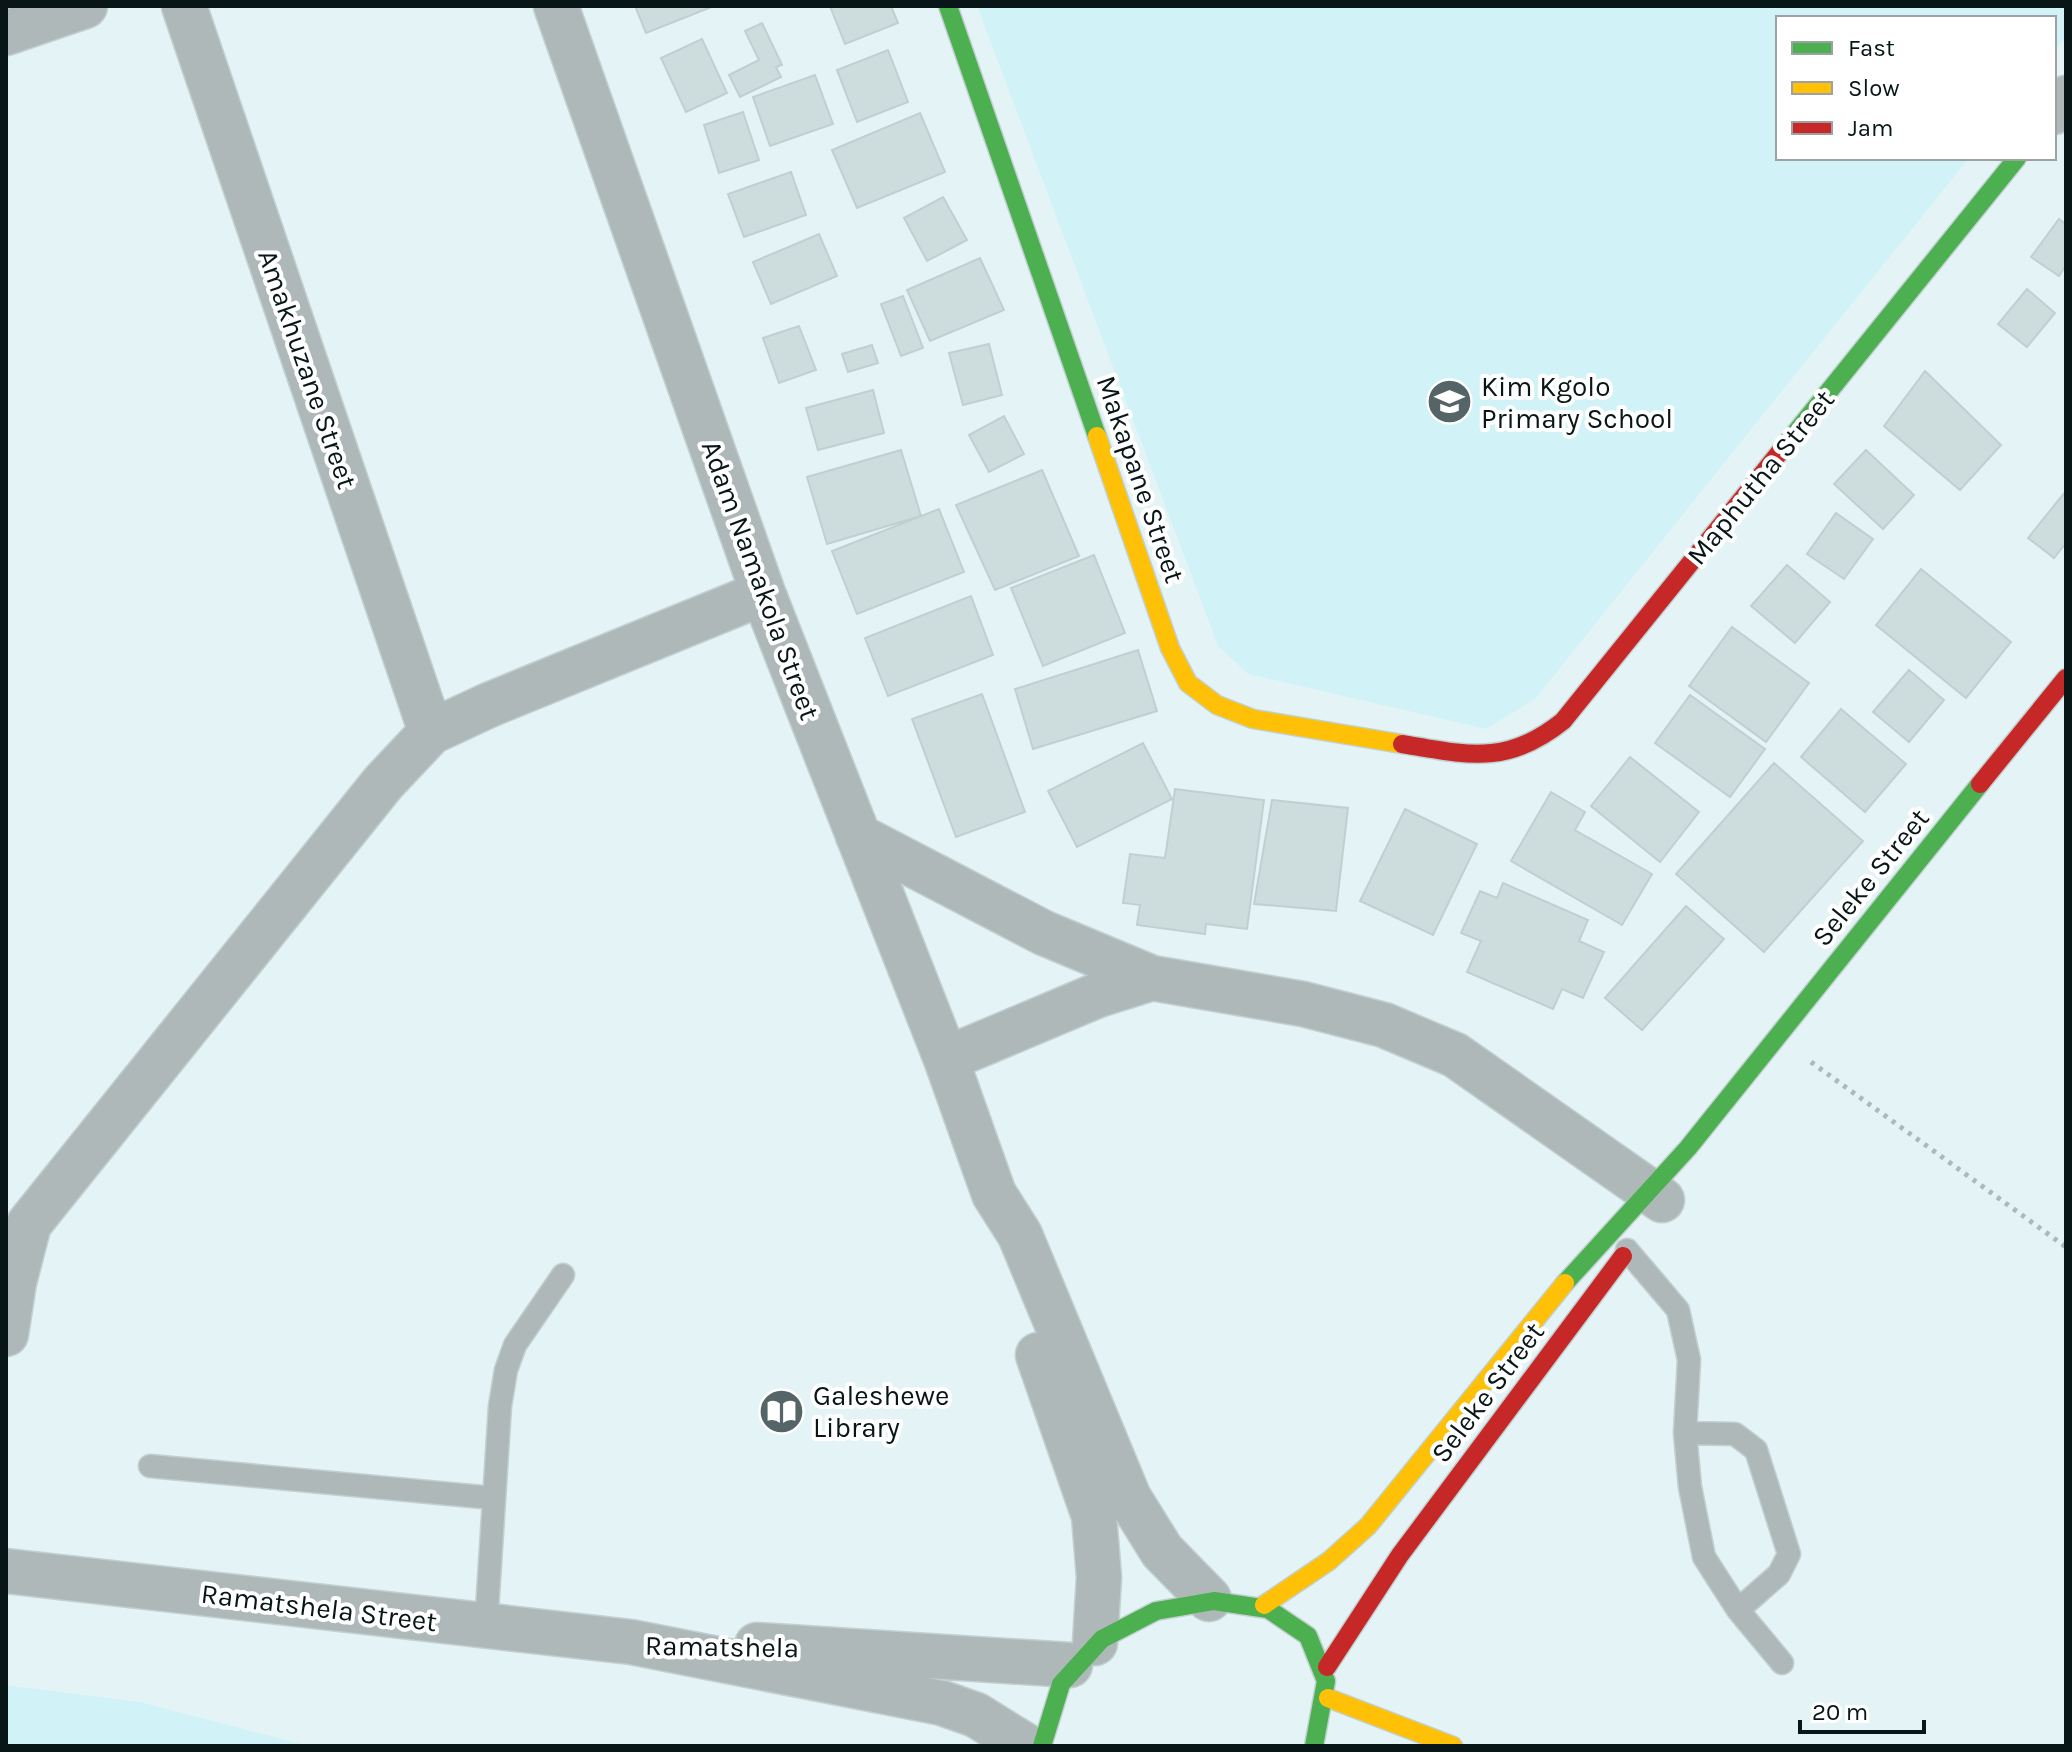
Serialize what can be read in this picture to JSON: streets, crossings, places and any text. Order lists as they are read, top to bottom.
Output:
{
  "streets": {
    "street": [
      "Amakhuzane Street",
      "Maphutha Street",
      "Makapane Street",
      "Adam Namakola Street",
      "Seleke Street",
      "Ramatshela Street",
      "Ramatshela"
    ]
  },
  "crossings": [
    ["Maphutha Street", "Makapane Street"],
    ["Ramatshela Street", "Ramatshela"]
  ],
  "places": {
    "school or university": ["Kim Kgolo Primary School"],
    "library": ["Galeshewe Library"]
  },
  "legend": ["Fast", "Slow", "Jam"],
  "scale_bar": "20 m"
}
